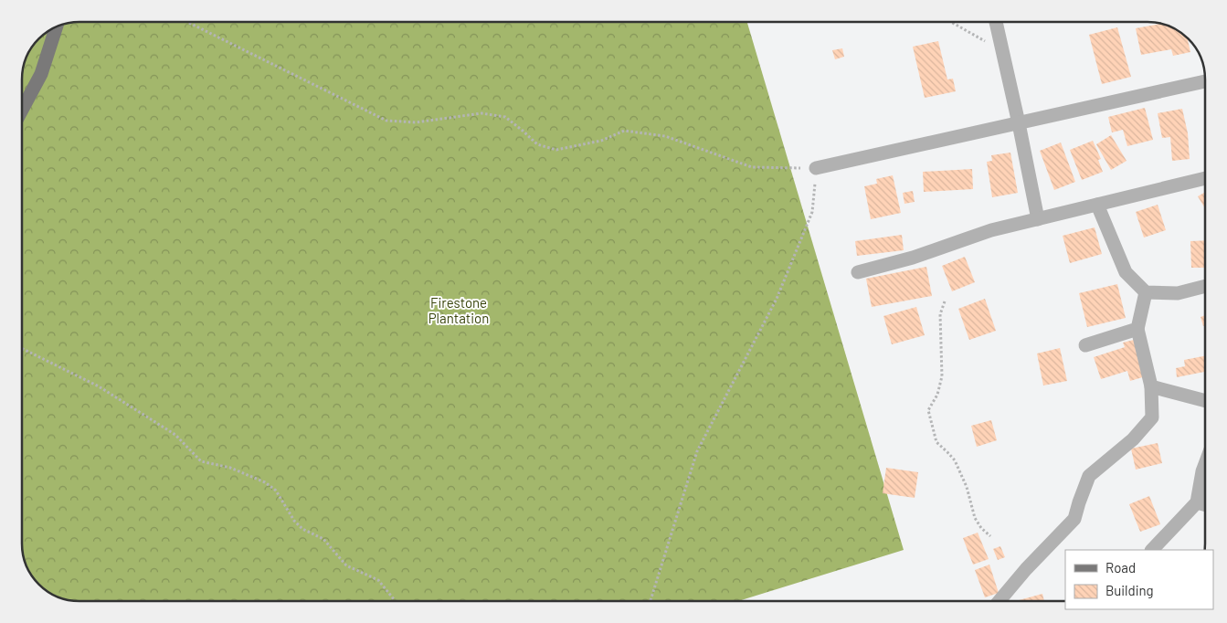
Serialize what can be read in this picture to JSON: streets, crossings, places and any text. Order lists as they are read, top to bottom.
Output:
{
  "parks": ["Firestone Plantation"],
  "legend": ["Road", "Building"]
}
